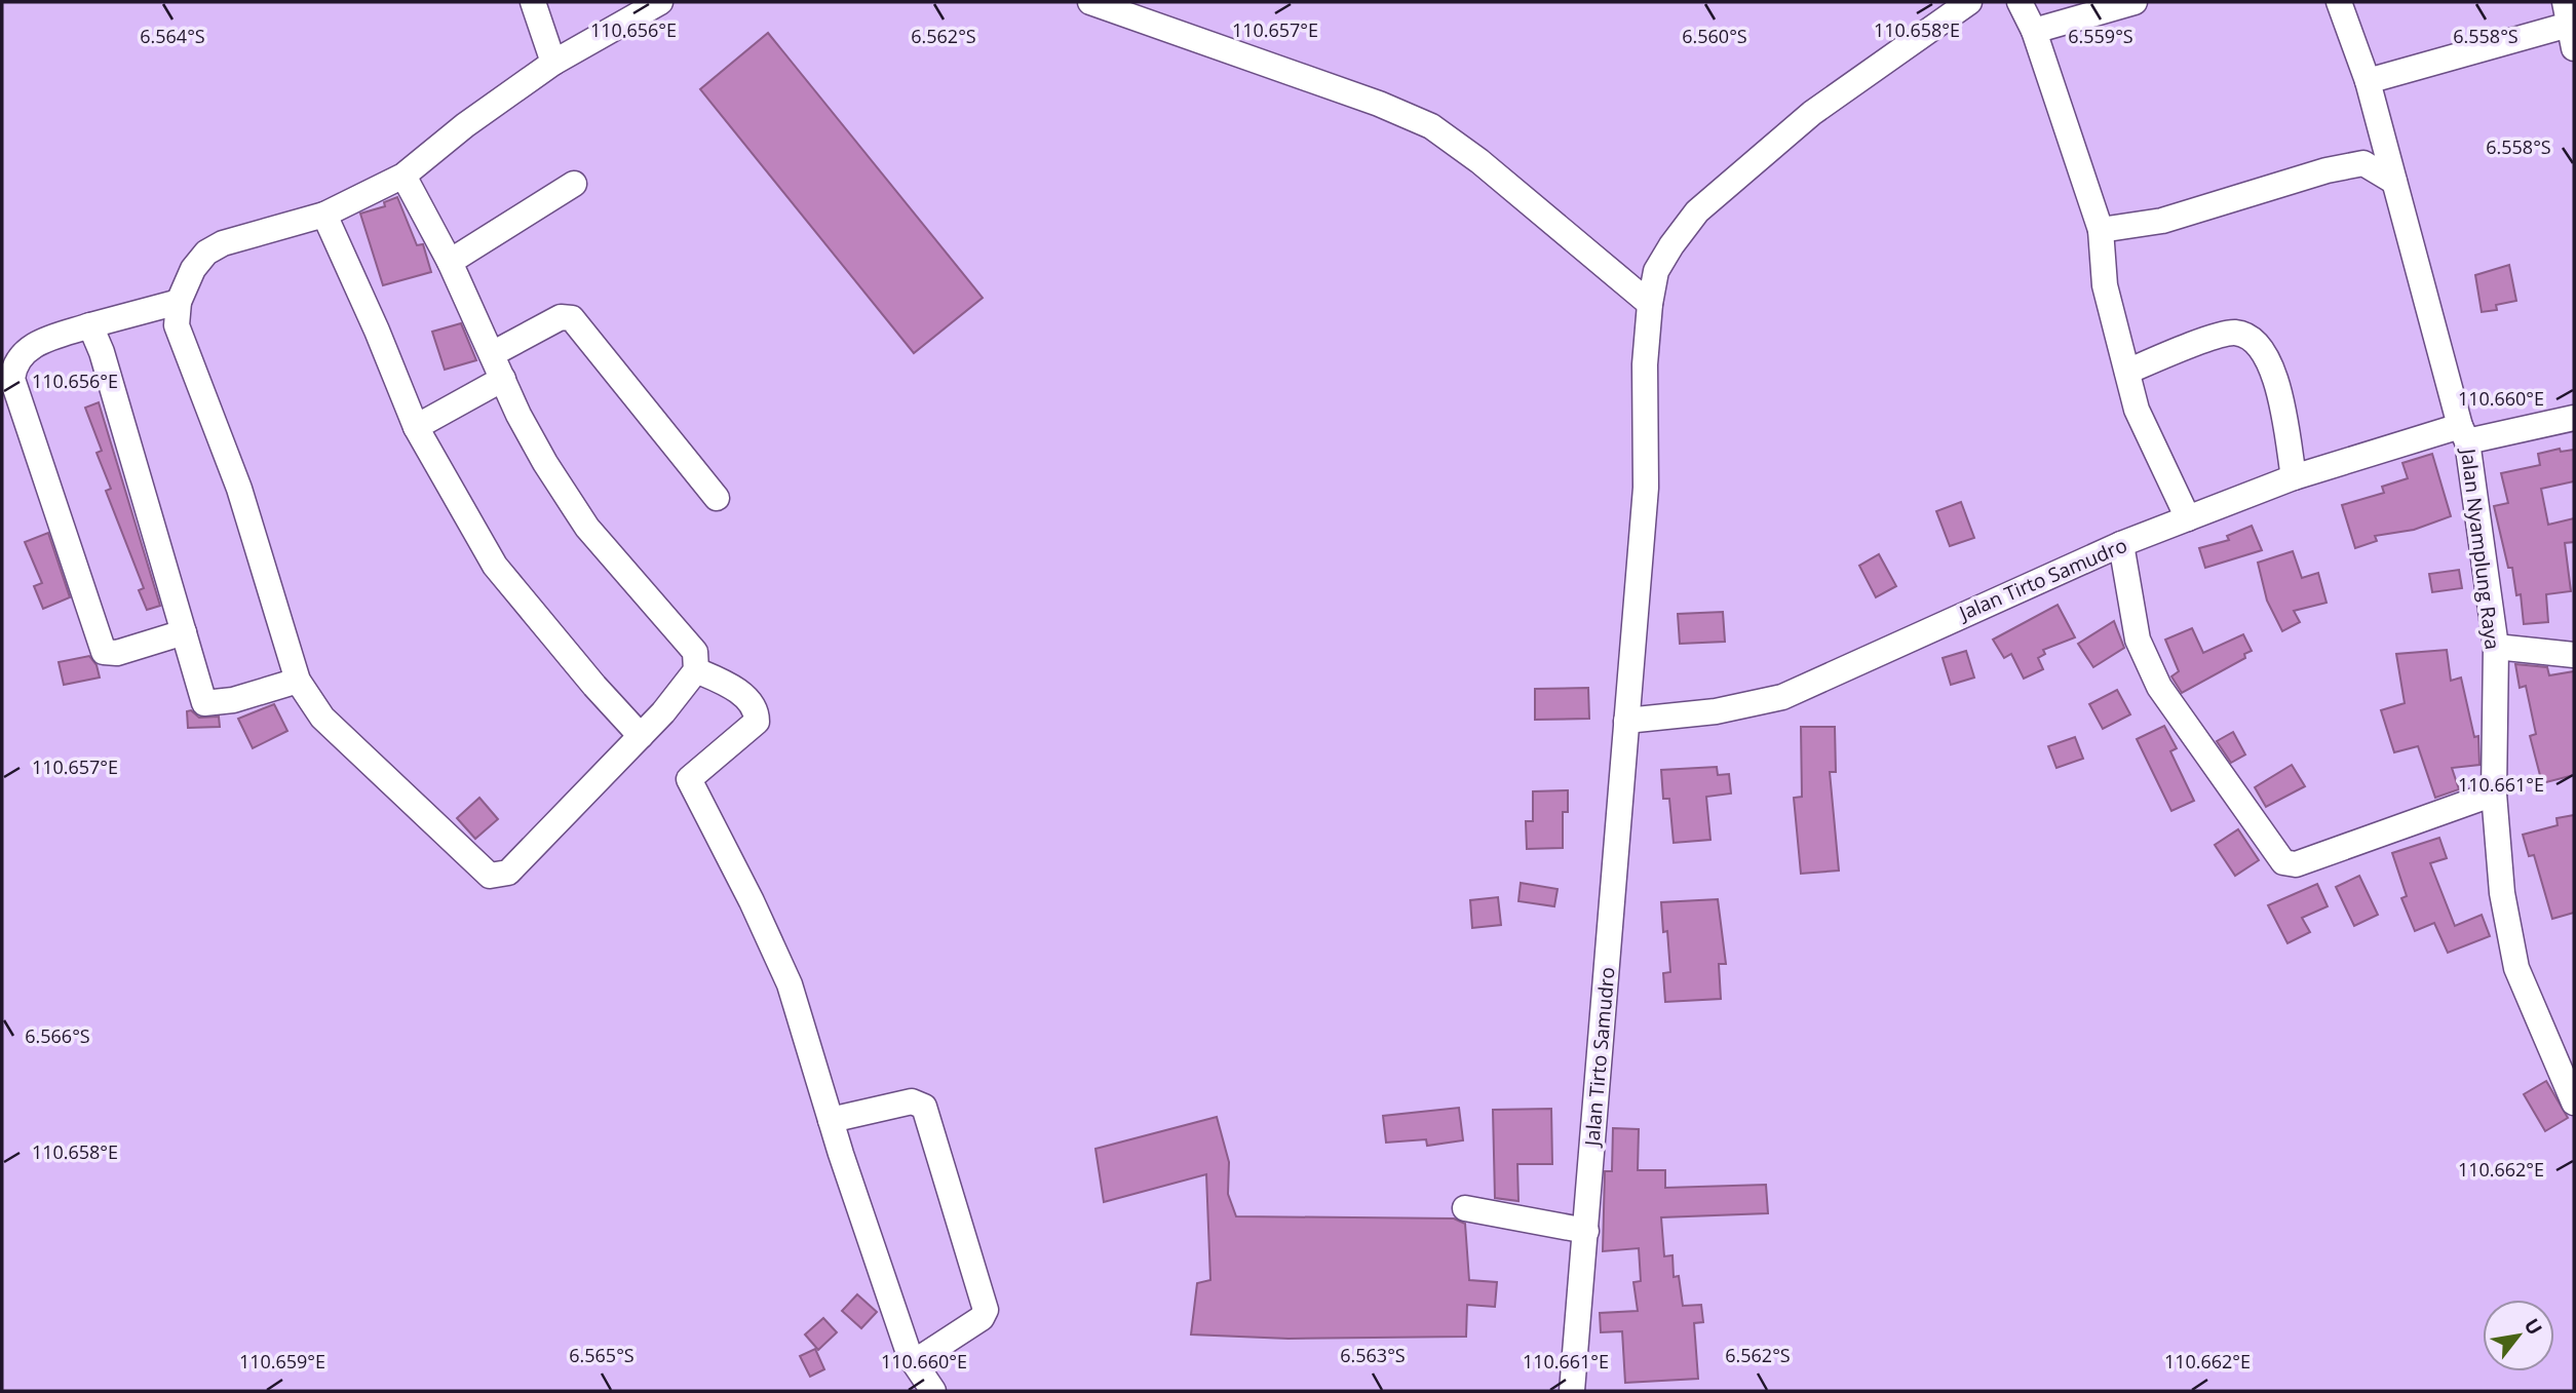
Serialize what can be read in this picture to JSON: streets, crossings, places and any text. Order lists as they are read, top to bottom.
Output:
{
  "streets": {
    "street": ["Jalan Nyamplung Raya", "Jalan Tirto Samudro"]
  },
  "crossings": [
    ["Jalan Nyamplung Raya", "Jalan Tirto Samudro"]
  ],
  "north": "top right",
  "coordinates": [
    "110.656°E",
    "110.657°E",
    "110.658°E",
    "6.564°S",
    "6.562°S",
    "6.560°S",
    "6.559°S",
    "6.558°S",
    "110.660°E",
    "110.661°E",
    "6.566°S",
    "110.662°E",
    "6.565°S",
    "6.563°S",
    "110.659°E"
  ]
}
